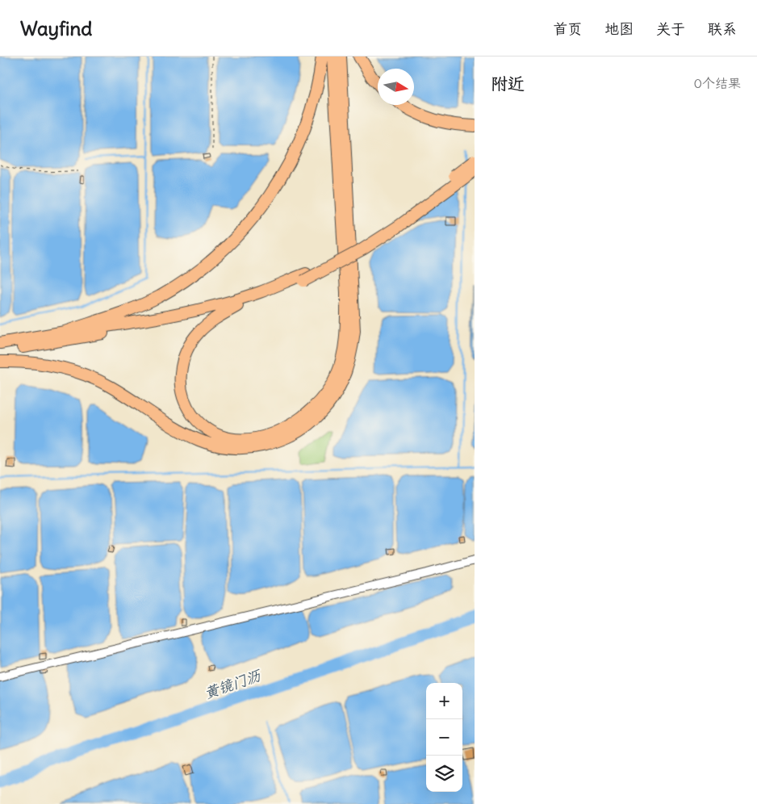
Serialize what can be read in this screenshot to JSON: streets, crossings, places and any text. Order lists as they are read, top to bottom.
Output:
{
  "water": ["黄镜门沥"],
  "north": "right",
  "page": {
    "header": "Wayfind",
    "nav": [
      "首页",
      "地图",
      "关于",
      "联系"
    ],
    "heading": ["附近", "0个结果"],
    "map_buttons": ["+", "−"]
  }
}
